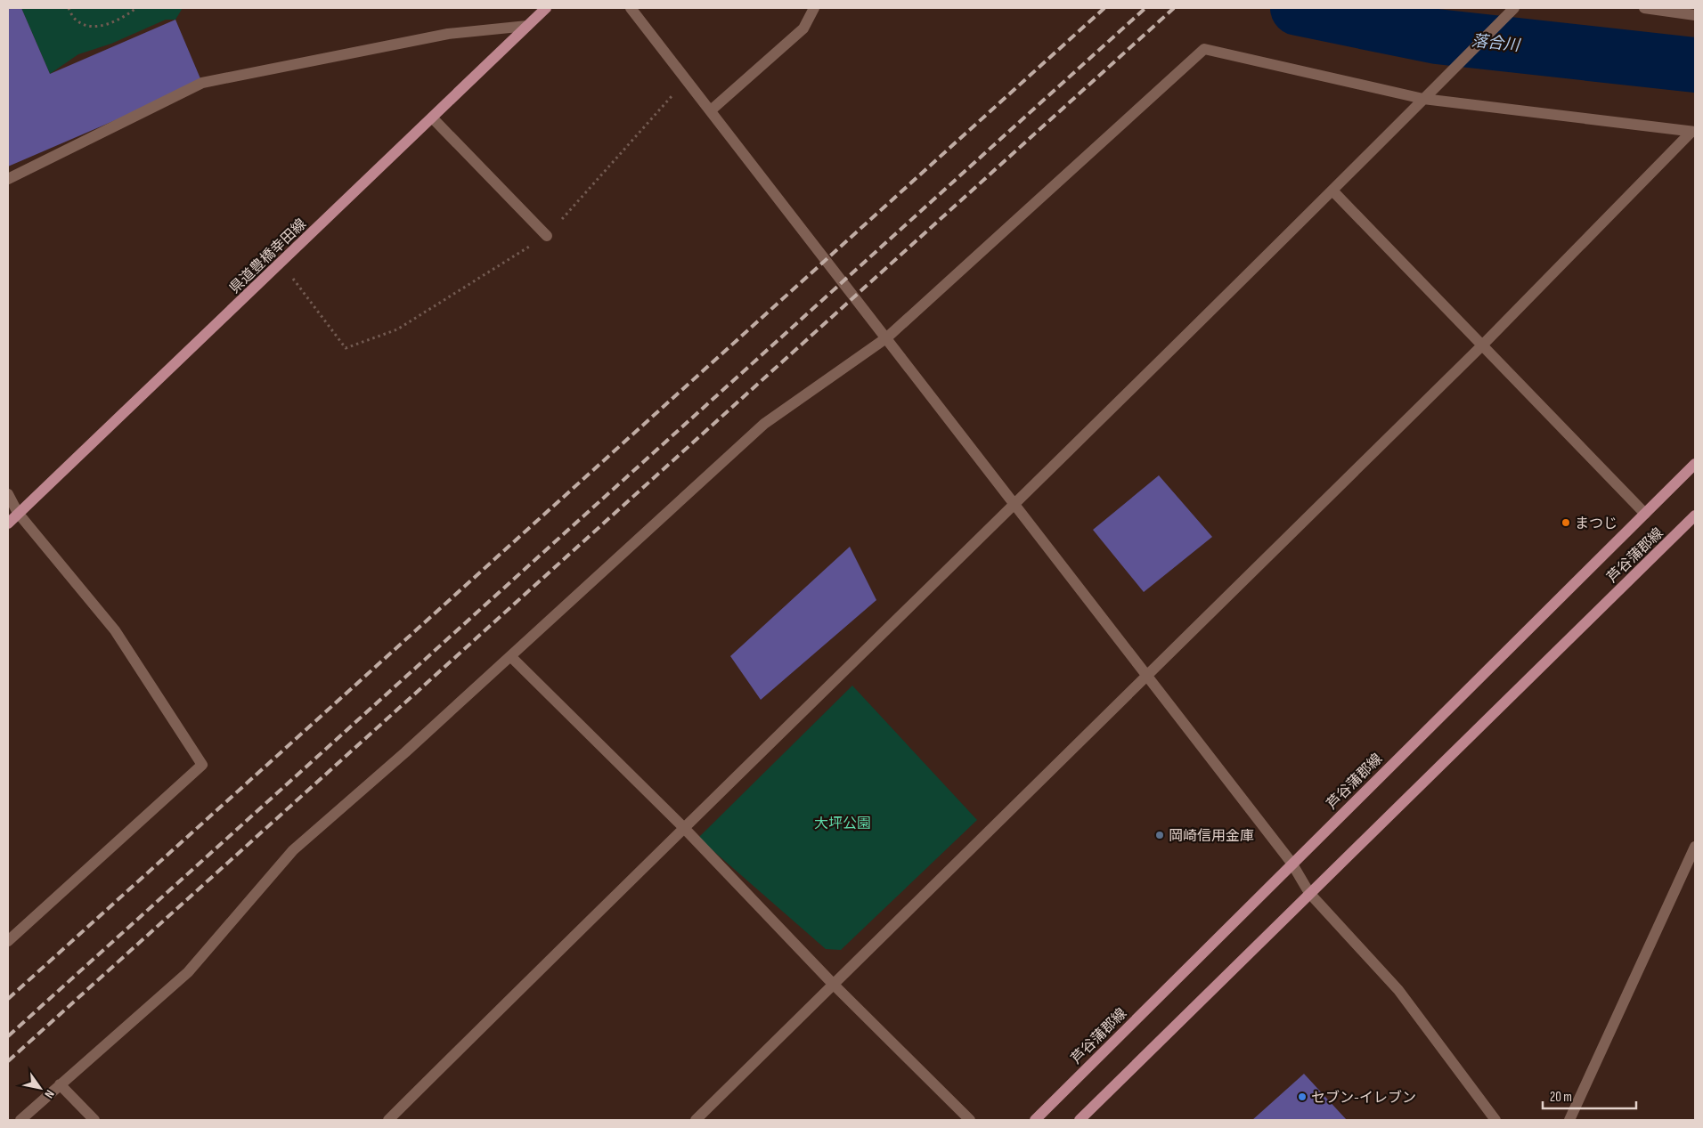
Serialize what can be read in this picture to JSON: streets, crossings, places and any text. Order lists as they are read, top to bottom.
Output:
{
  "streets": {
    "main road": ["県道豊橋幸田線", "芦谷蒲郡線"]
  },
  "water": ["落合川"],
  "parks": ["大坪公園"],
  "places": ["まつじ", "岡崎信用金庫", "セブン-イレブン"],
  "scale_bar": "20 m",
  "north": "bottom right"
}
